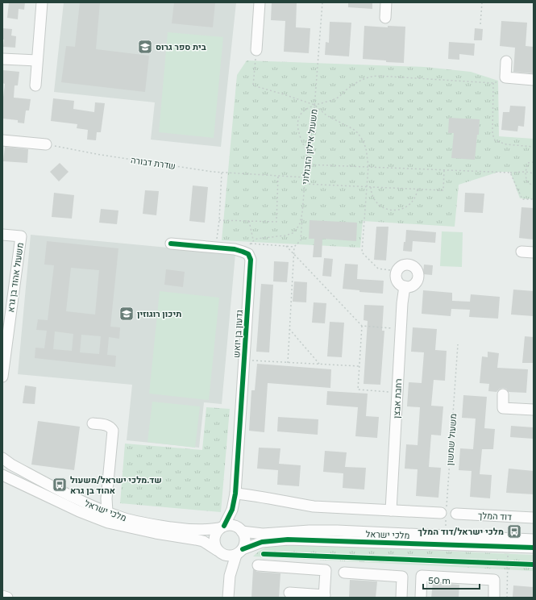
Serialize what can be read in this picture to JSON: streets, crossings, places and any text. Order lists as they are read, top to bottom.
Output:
{
  "streets": {
    "street": [
      "משעול אהוד בן גרא",
      "גדעון בן יואש",
      "רחבת אבצן",
      "מלכי ישראל",
      "דוד המלך"
    ],
    "path": ["משעול אילון הזבולוני", "שדרת דבורה", "משעול שמשון"]
  },
  "crossings": [
    ["משעול אילון הזבולוני", "שדרת דבורה"],
    ["משעול שמשון", "מלכי ישראל"]
  ],
  "places": {
    "school or university": ["בית ספר גרוס", "תיכון רוגוזין"],
    "bus stop": ["שד.מלכי ישראל/משעול אהוד בן גרא", "מלכי ישראל/דוד המלך"]
  },
  "scale_bar": "50 m"
}
